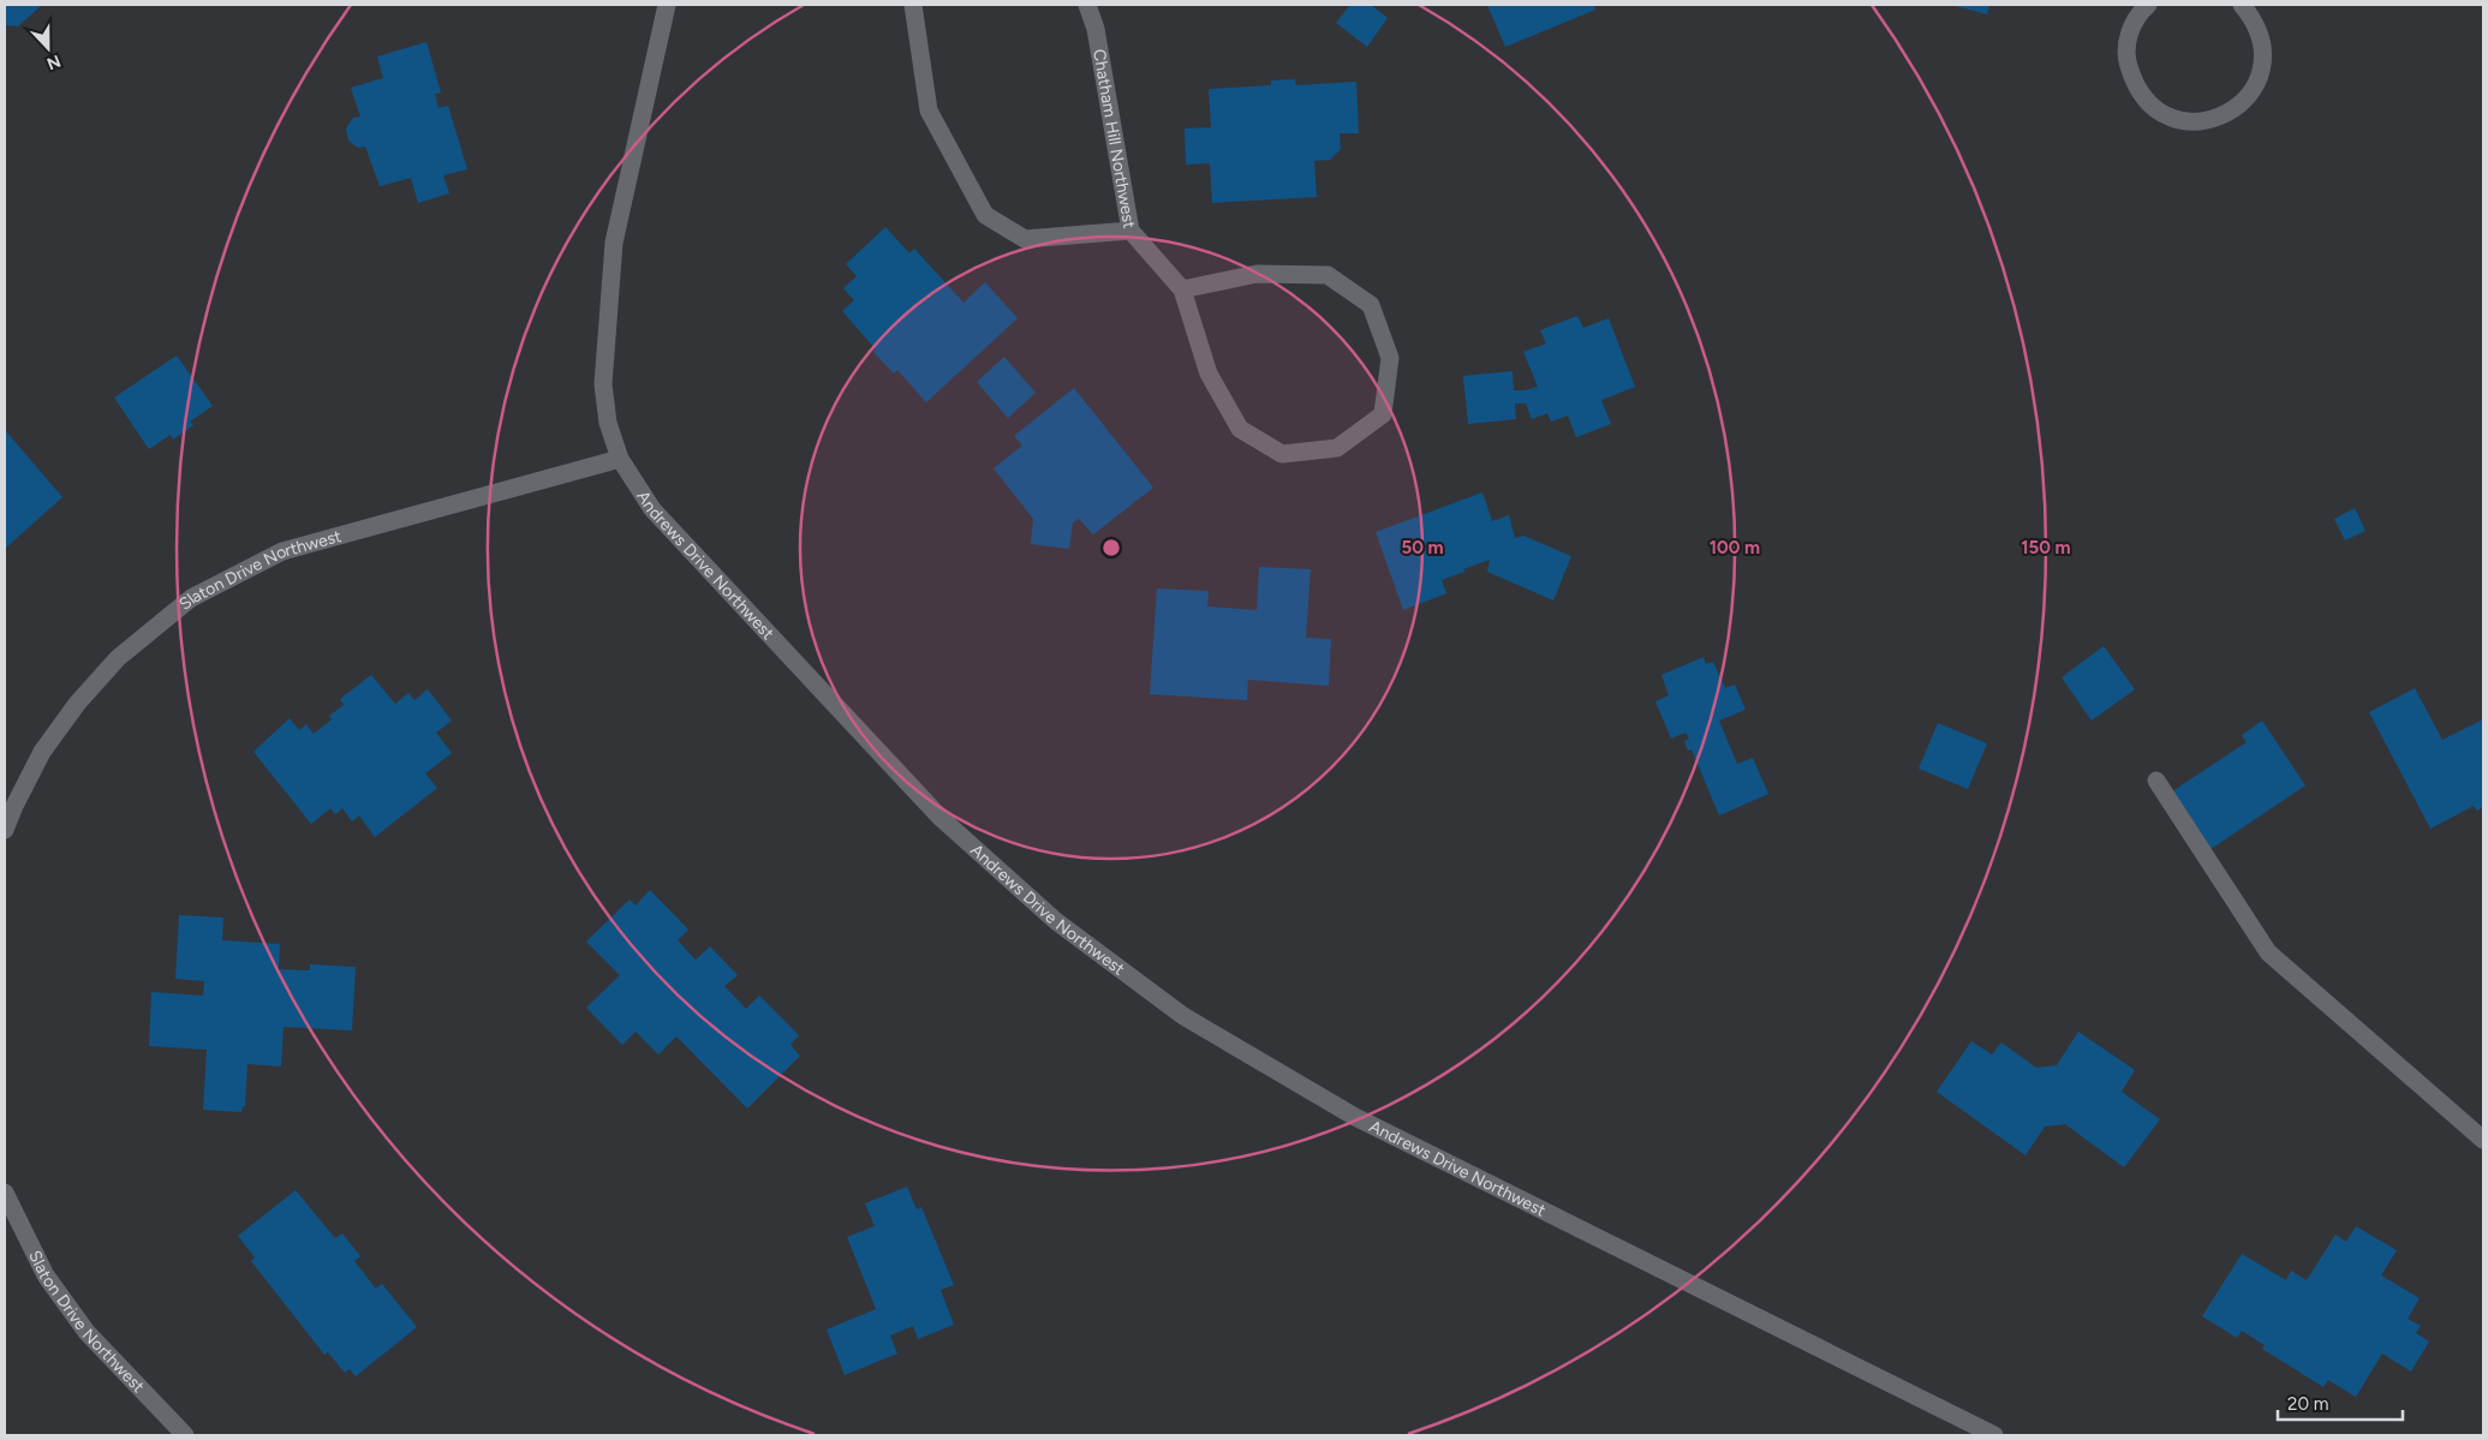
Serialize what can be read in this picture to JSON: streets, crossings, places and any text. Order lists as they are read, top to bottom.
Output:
{
  "streets": {
    "street": ["Chatham Hill Northwest", "Andrews Drive Northwest", "Slaton Drive Northwest"]
  },
  "crossings": [
    ["Andrews Drive Northwest", "Slaton Drive Northwest"]
  ],
  "scale_bar": "20 m",
  "north": "bottom",
  "rings": ["50 m", "100 m", "150 m"]
}
